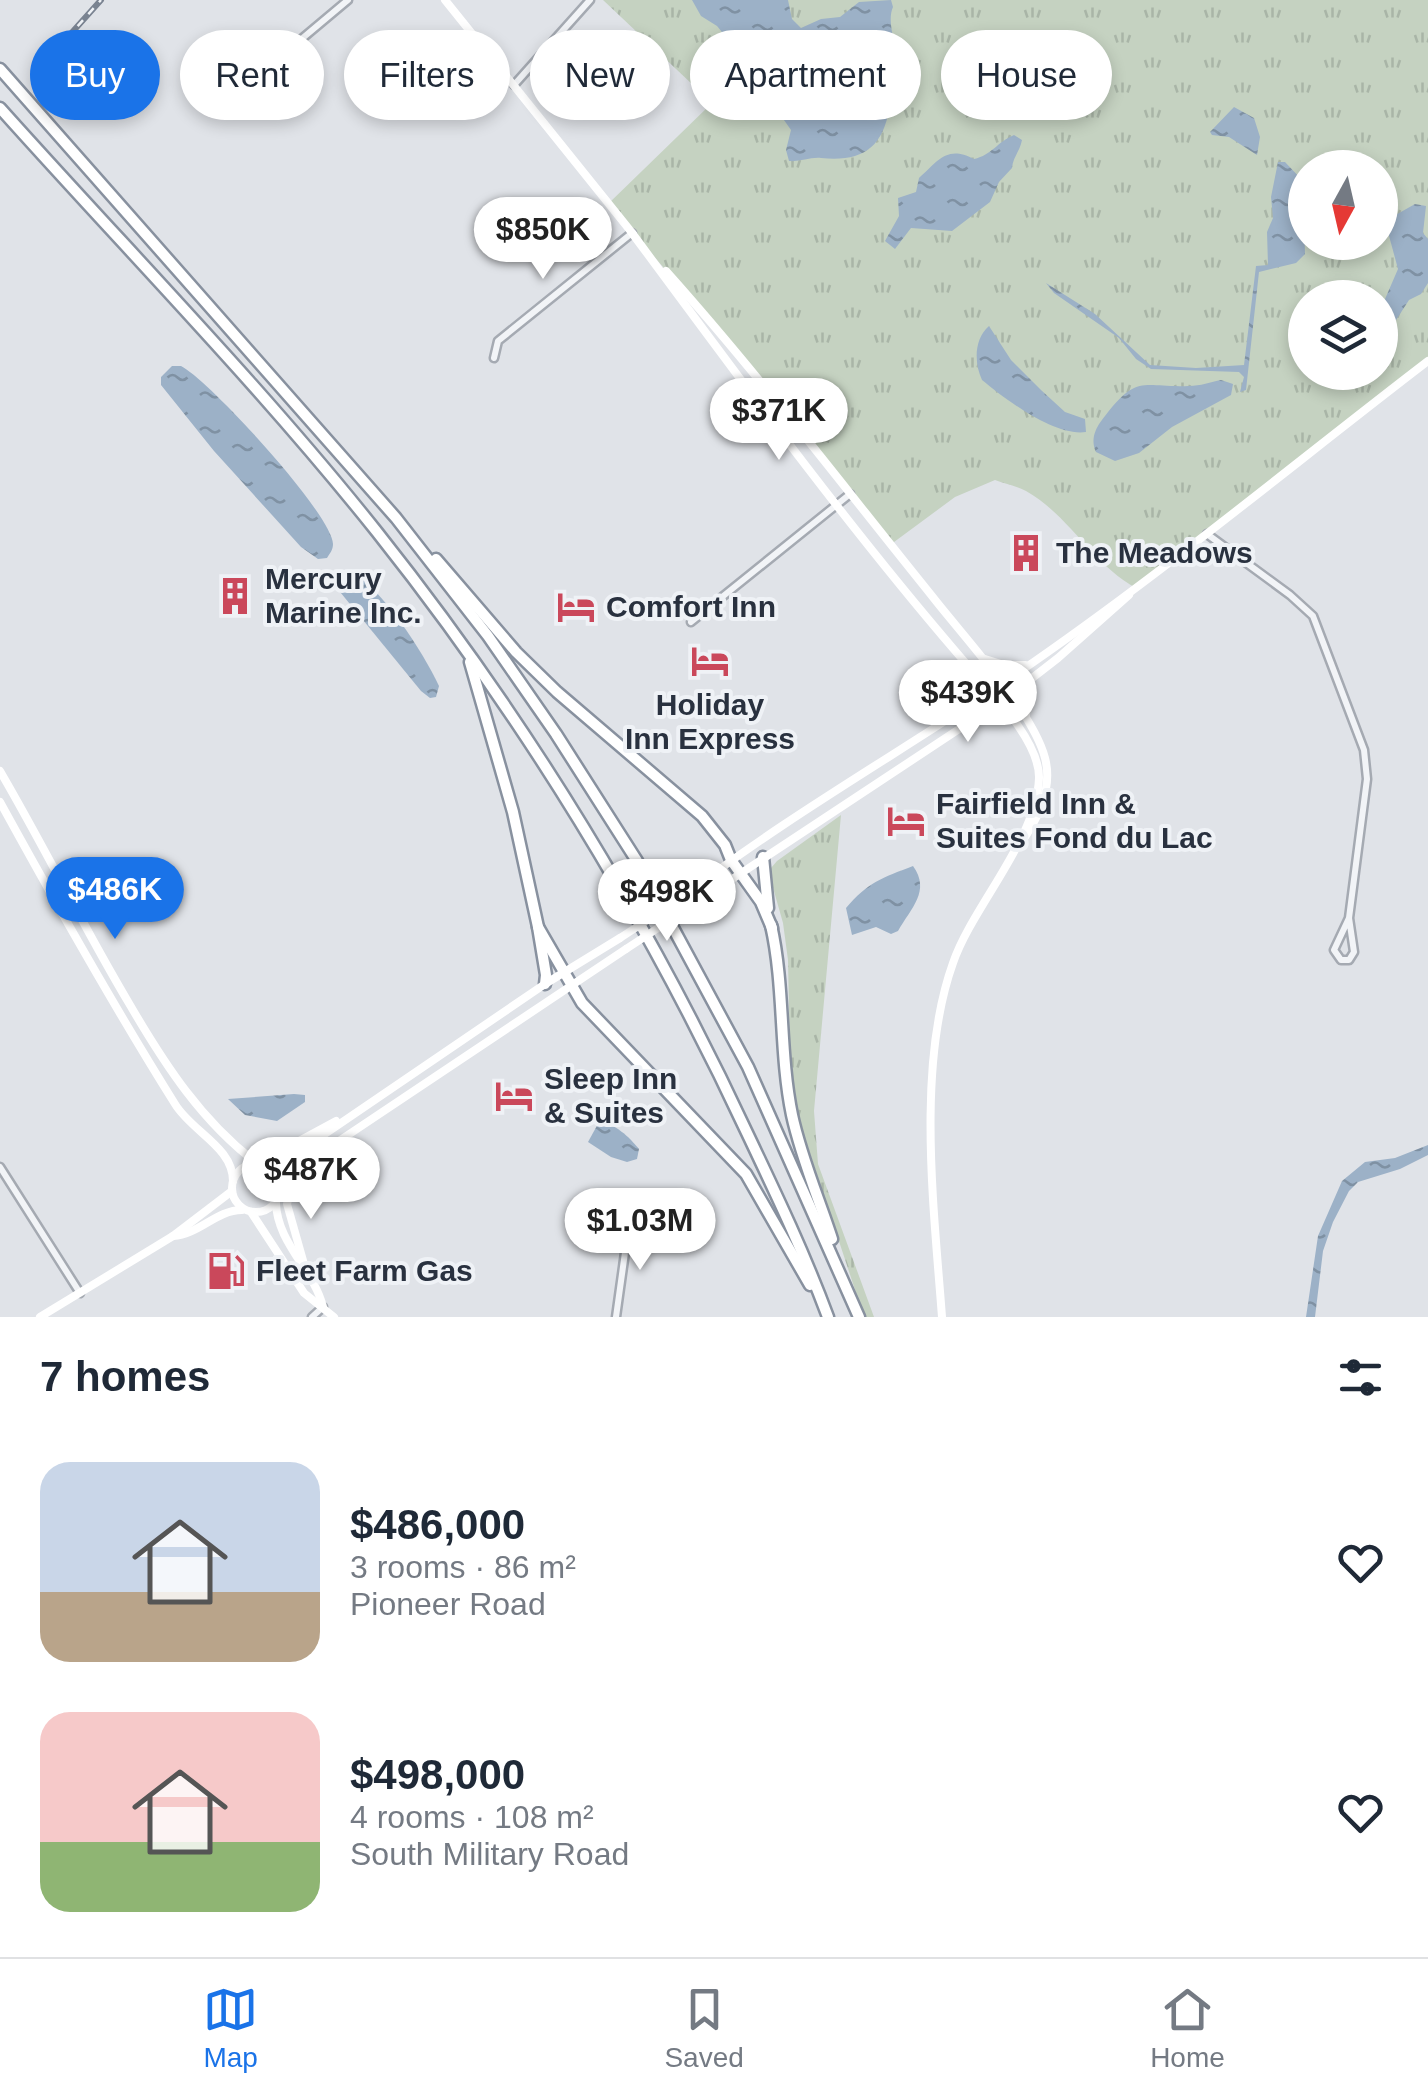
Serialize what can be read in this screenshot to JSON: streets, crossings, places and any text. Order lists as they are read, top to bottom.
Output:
{
  "places": {
    "building": ["The Meadows", "Mercury Marine Inc."],
    "hotel": [
      "Comfort Inn",
      "Holiday Inn Express",
      "Fairfield Inn & Suites Fond du Lac",
      "Sleep Inn & Suites"
    ],
    "fuel station": ["Fleet Farm Gas"]
  },
  "north": "bottom",
  "page": {
    "chip": [
      "Buy",
      "Rent",
      "Filters",
      "New",
      "Apartment",
      "House"
    ],
    "price": [
      "$850K",
      "$371K",
      "$439K",
      "$486K",
      "$498K",
      "$487K",
      "$1.03M"
    ],
    "heading": "7 homes",
    "list": [
      {
        "name": "$486,000",
        "note": "3 rooms · 86 m² · Pioneer Road"
      },
      {
        "name": "$498,000",
        "note": "4 rooms · 108 m² · South Military Road"
      }
    ],
    "tabs": ["Map", "Saved", "Home"]
  }
}
